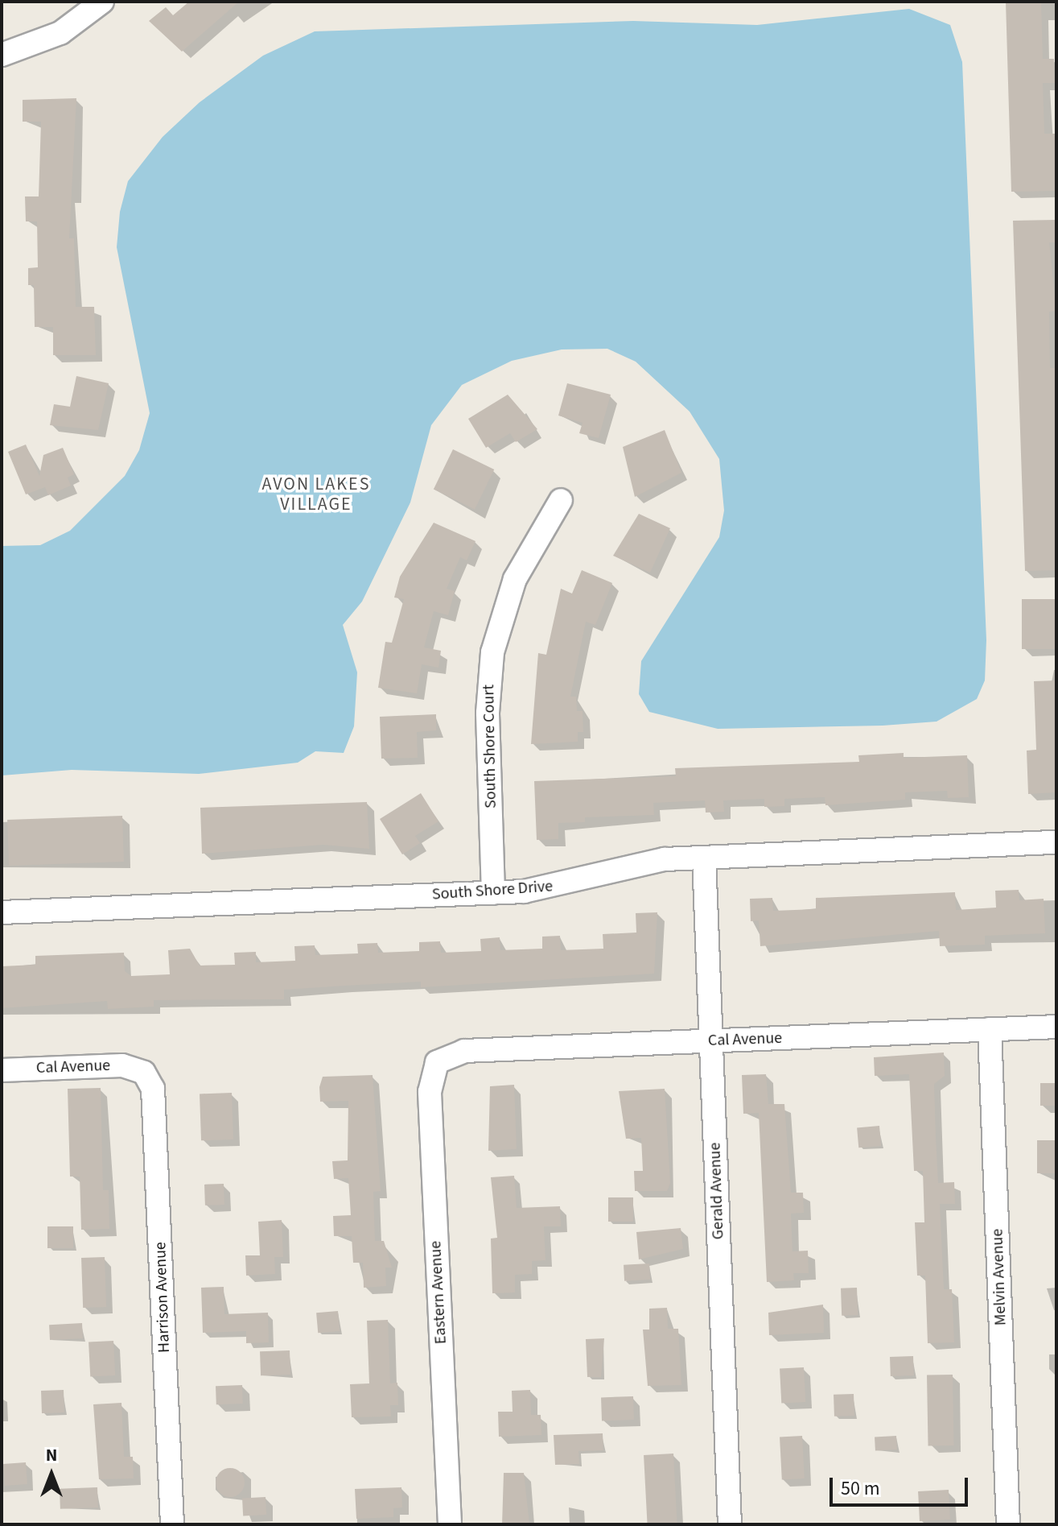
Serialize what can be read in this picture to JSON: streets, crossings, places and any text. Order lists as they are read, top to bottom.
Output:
{
  "streets": {
    "street": [
      "South Shore Court",
      "South Shore Drive",
      "Cal Avenue",
      "Gerald Avenue",
      "Melvin Avenue",
      "Eastern Avenue",
      "Harrison Avenue"
    ]
  },
  "crossings": [
    ["South Shore Court", "South Shore Drive"],
    ["South Shore Drive", "Gerald Avenue"],
    ["Cal Avenue", "Gerald Avenue"],
    ["Cal Avenue", "Melvin Avenue"],
    ["Cal Avenue", "Eastern Avenue"],
    ["Cal Avenue", "Harrison Avenue"]
  ],
  "districts": ["AVON LAKES VILLAGE"],
  "scale_bar": "50 m",
  "north": "top"
}
